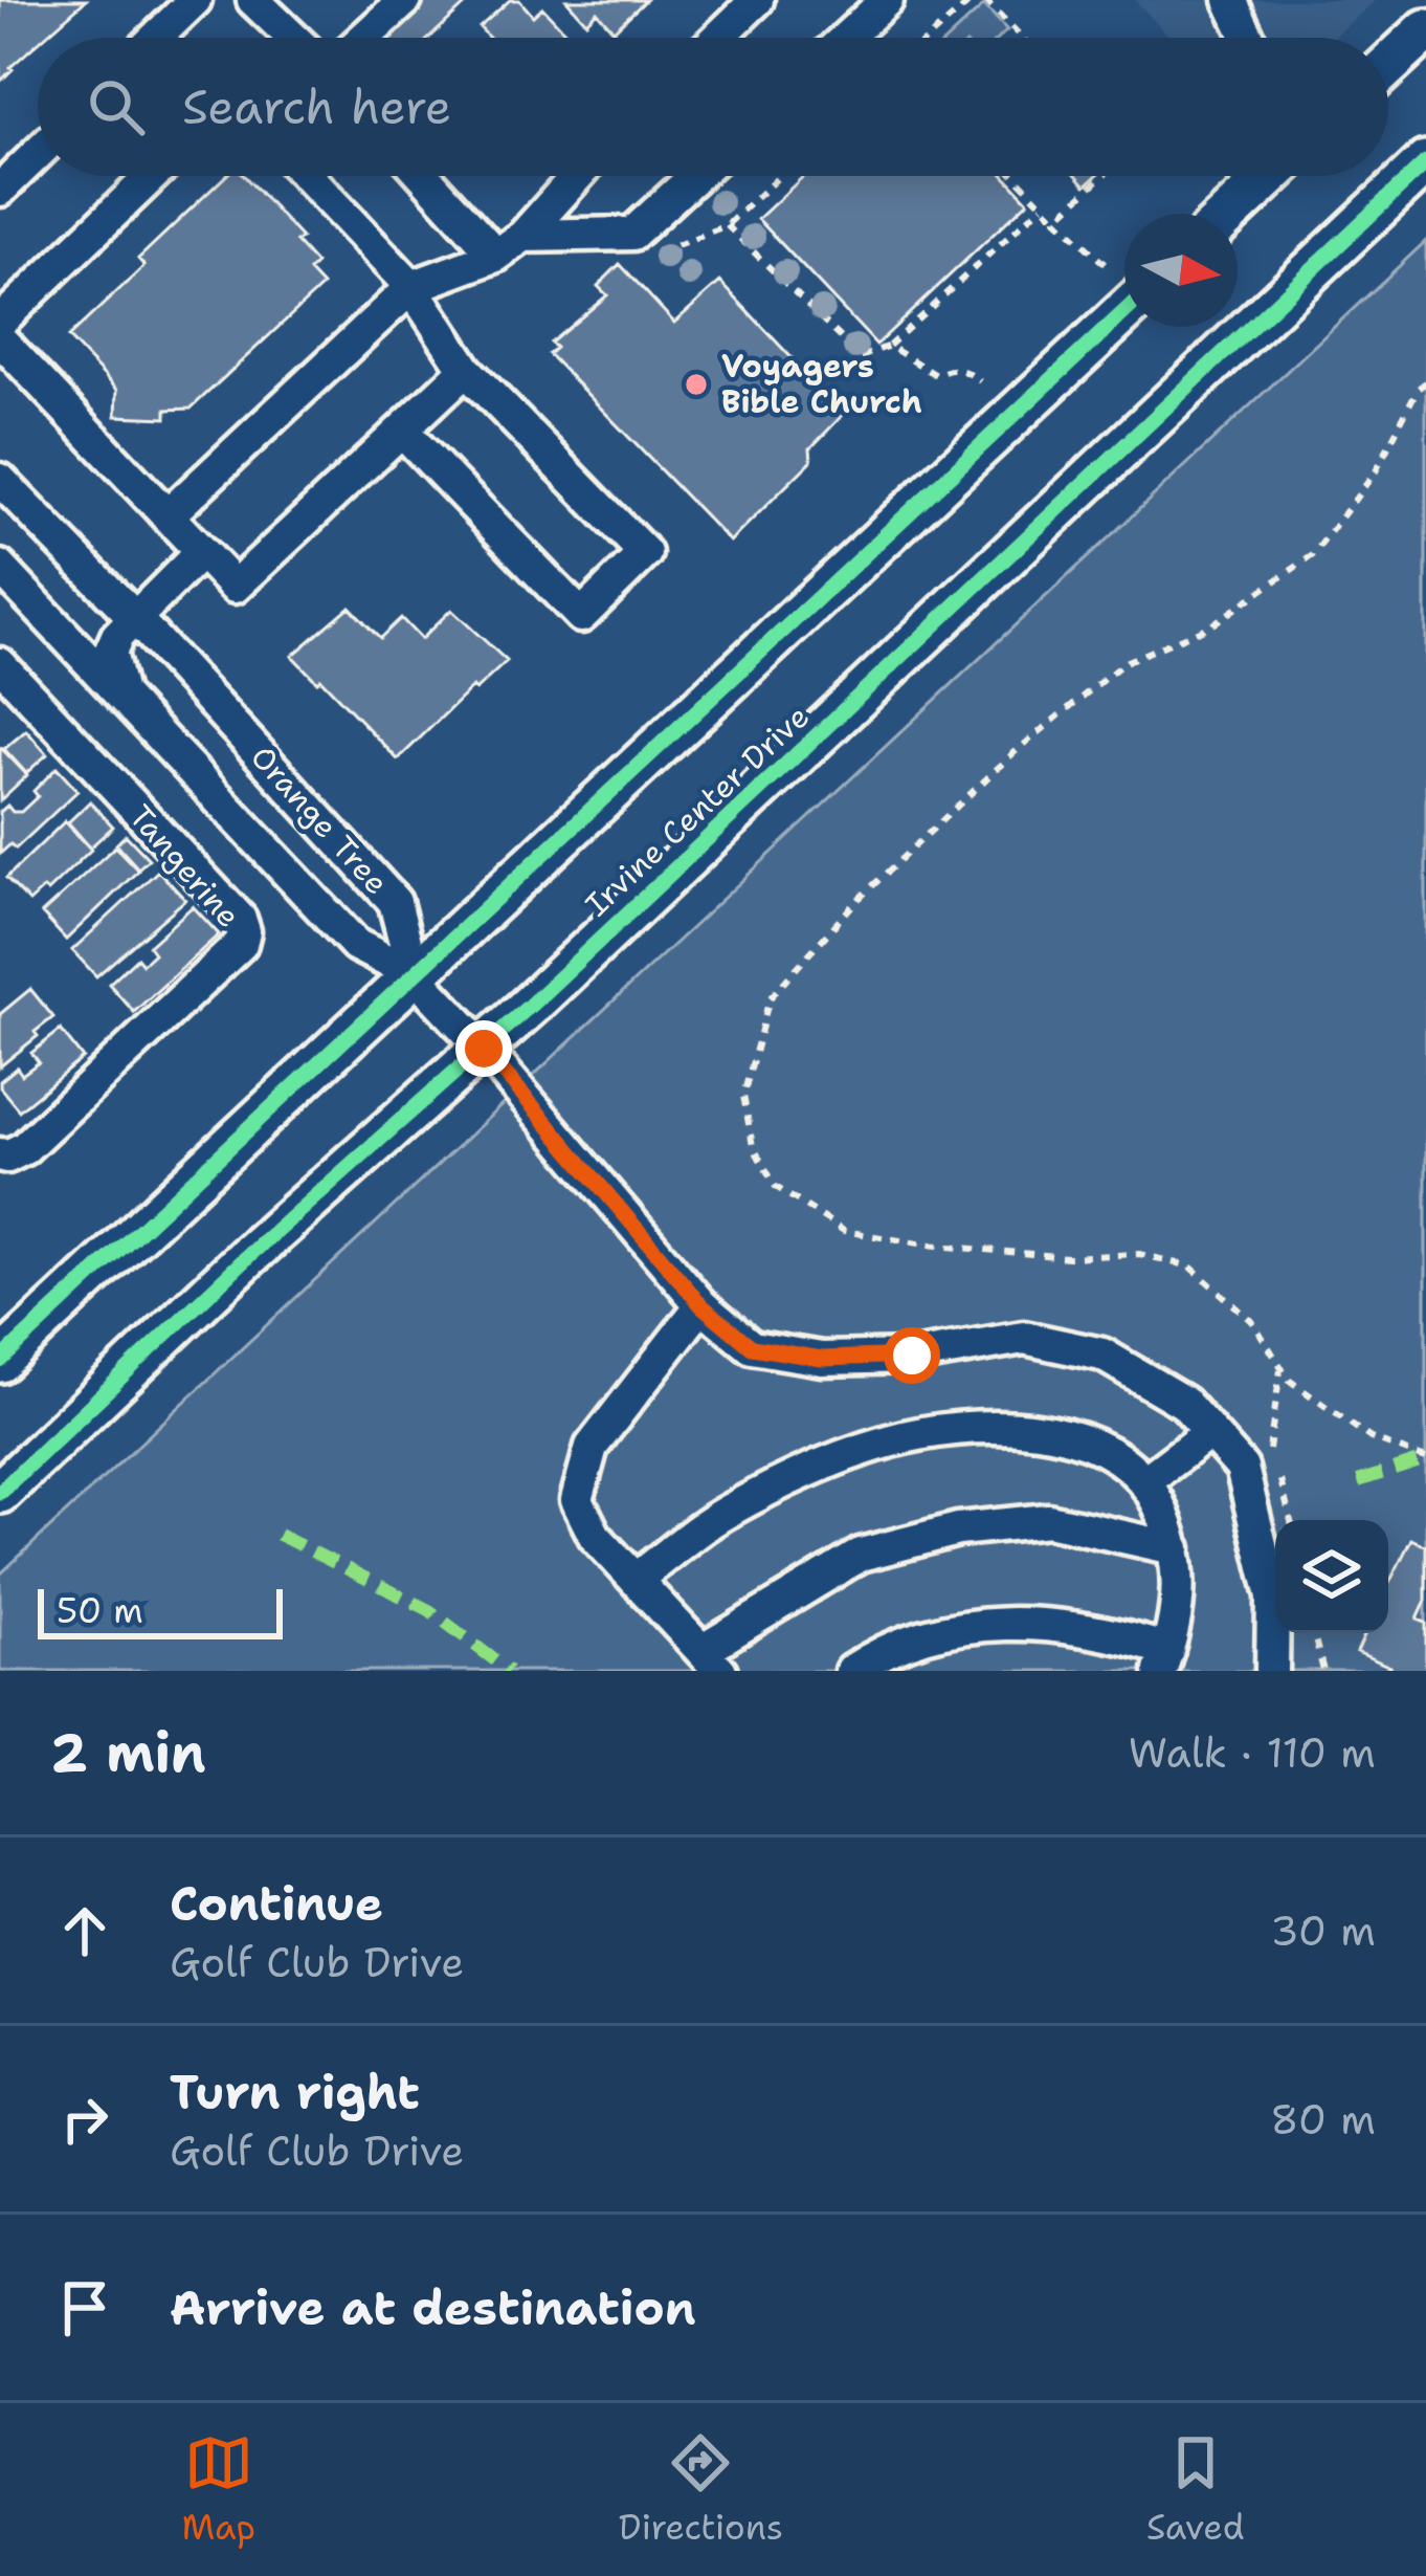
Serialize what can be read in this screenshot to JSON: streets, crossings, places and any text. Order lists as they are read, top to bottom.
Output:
{
  "streets": {
    "main road": ["Irvine Center Drive"],
    "street": ["Orange Tree", "Tangerine"]
  },
  "places": ["Voyagers Bible Church"],
  "scale_bar": "50 m",
  "north": "right",
  "page": {
    "search": "Search here",
    "scale": "50 m",
    "heading": ["2 min", "Walk · 110 m"],
    "list": [
      ["Continue", "Golf Club Drive", "30 m"],
      ["Turn right", "Golf Club Drive", "80 m"],
      "Arrive at destination"
    ],
    "nav": ["Map", "Directions", "Saved"]
  }
}
